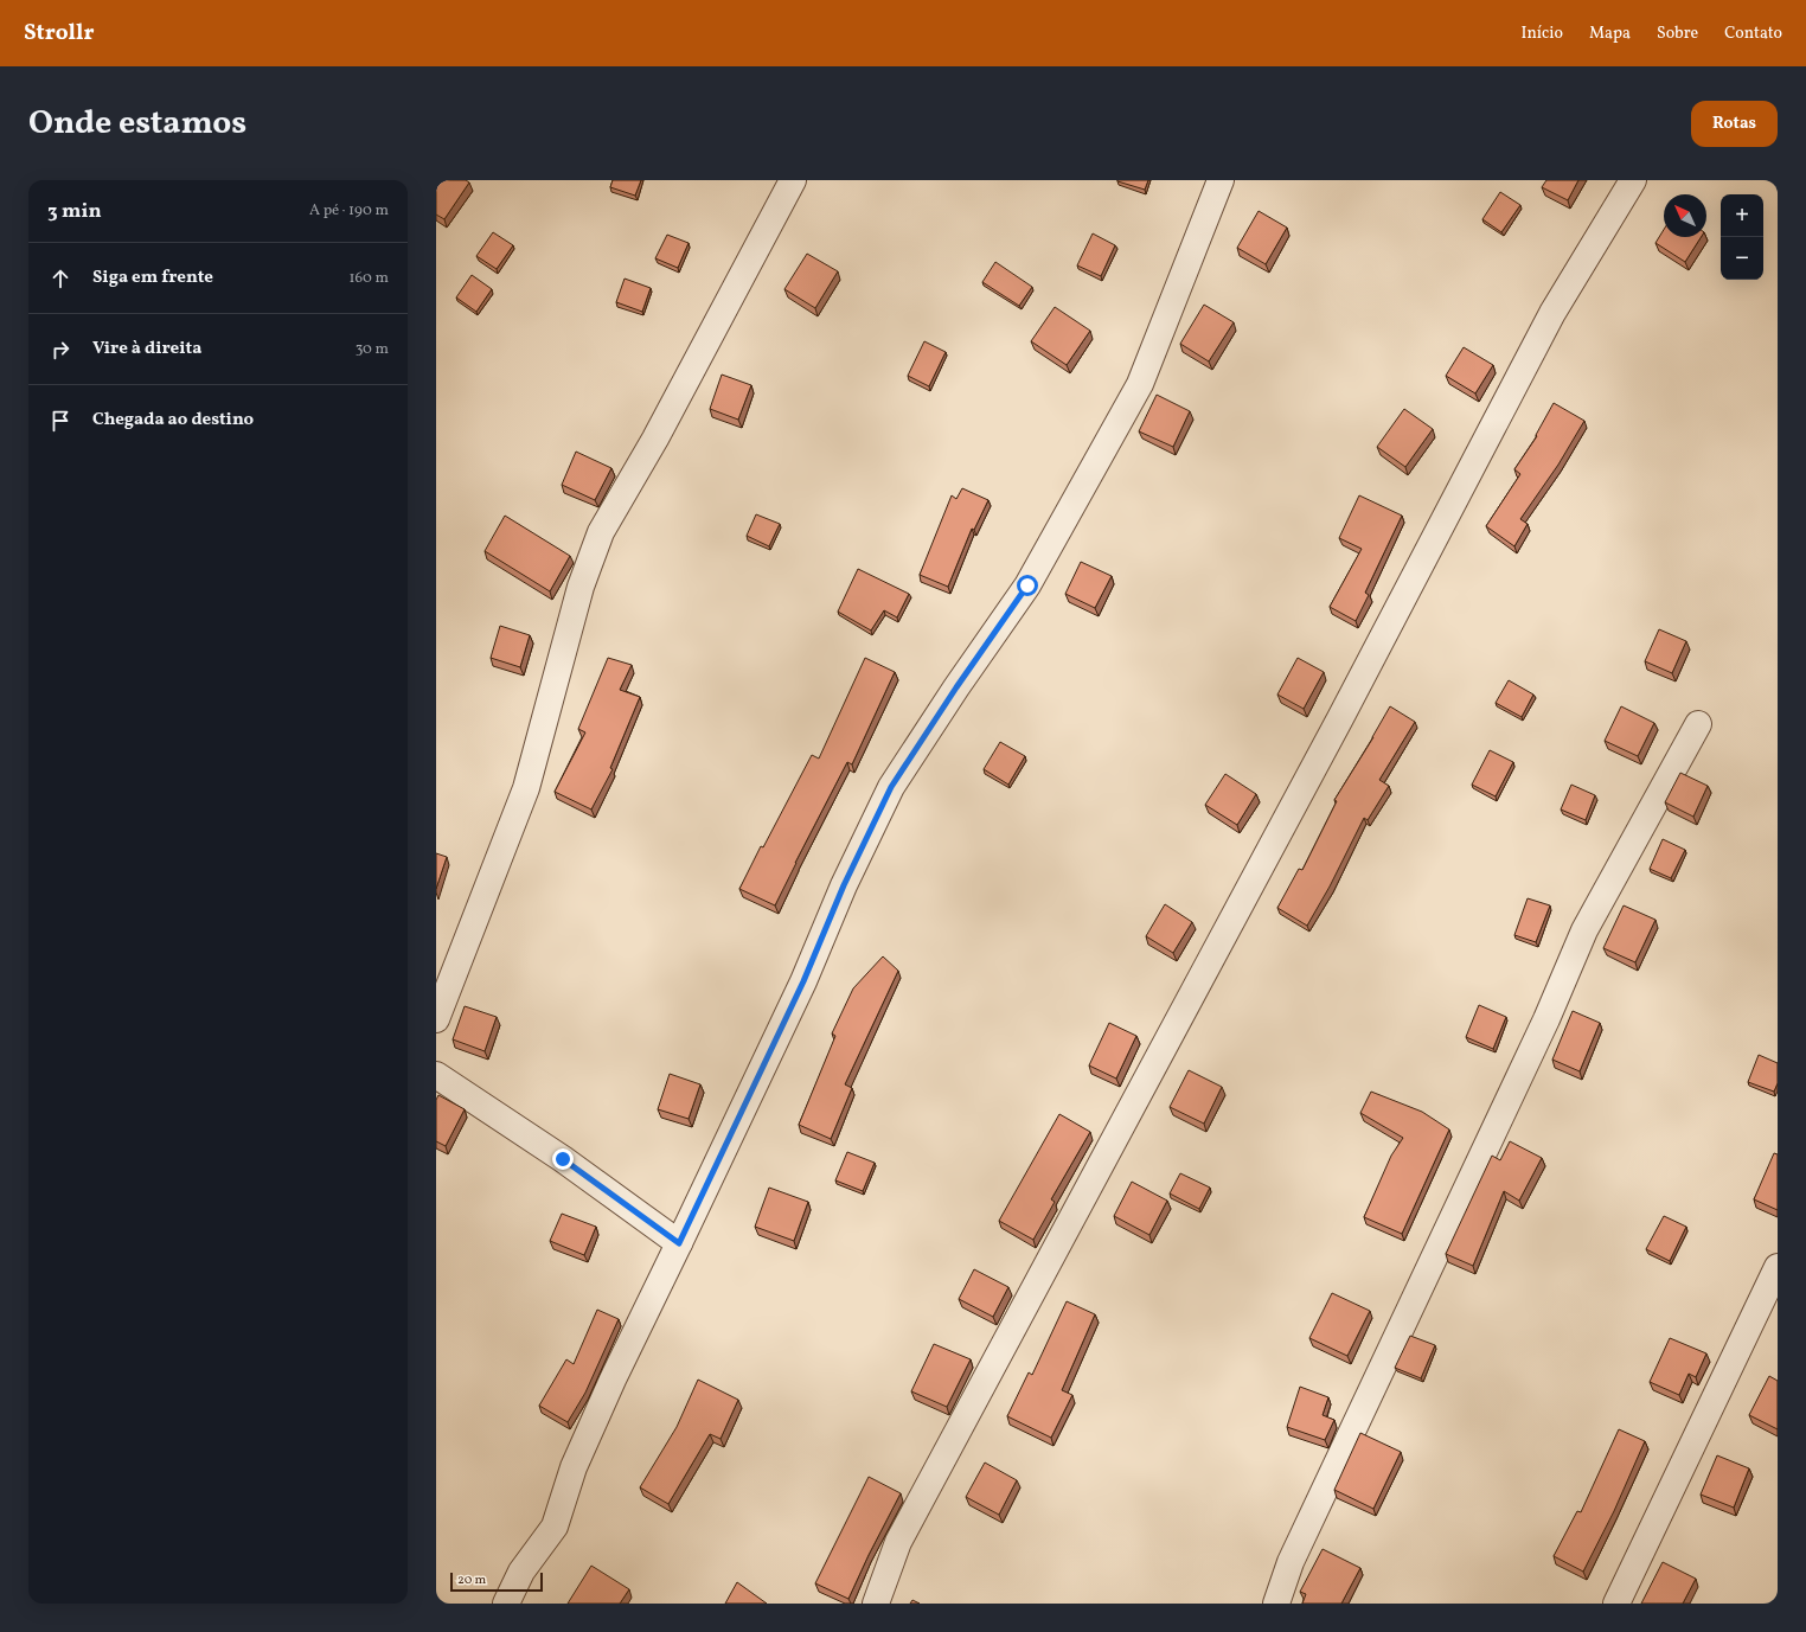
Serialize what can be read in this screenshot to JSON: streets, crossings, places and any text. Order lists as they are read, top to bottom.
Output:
{
  "scale_bar": "20 m",
  "north": "top left",
  "page": {
    "header": "Strollr",
    "nav": [
      "Início",
      "Mapa",
      "Sobre",
      "Contato"
    ],
    "title": "Onde estamos",
    "buttons": "Rotas",
    "heading": ["3 min", "A pé · 190 m"],
    "map_buttons": ["+", "−"],
    "list": [
      ["Siga em frente", "160 m"],
      ["Vire à direita", "30 m"],
      "Chegada ao destino"
    ],
    "scale": "20 m"
  }
}
